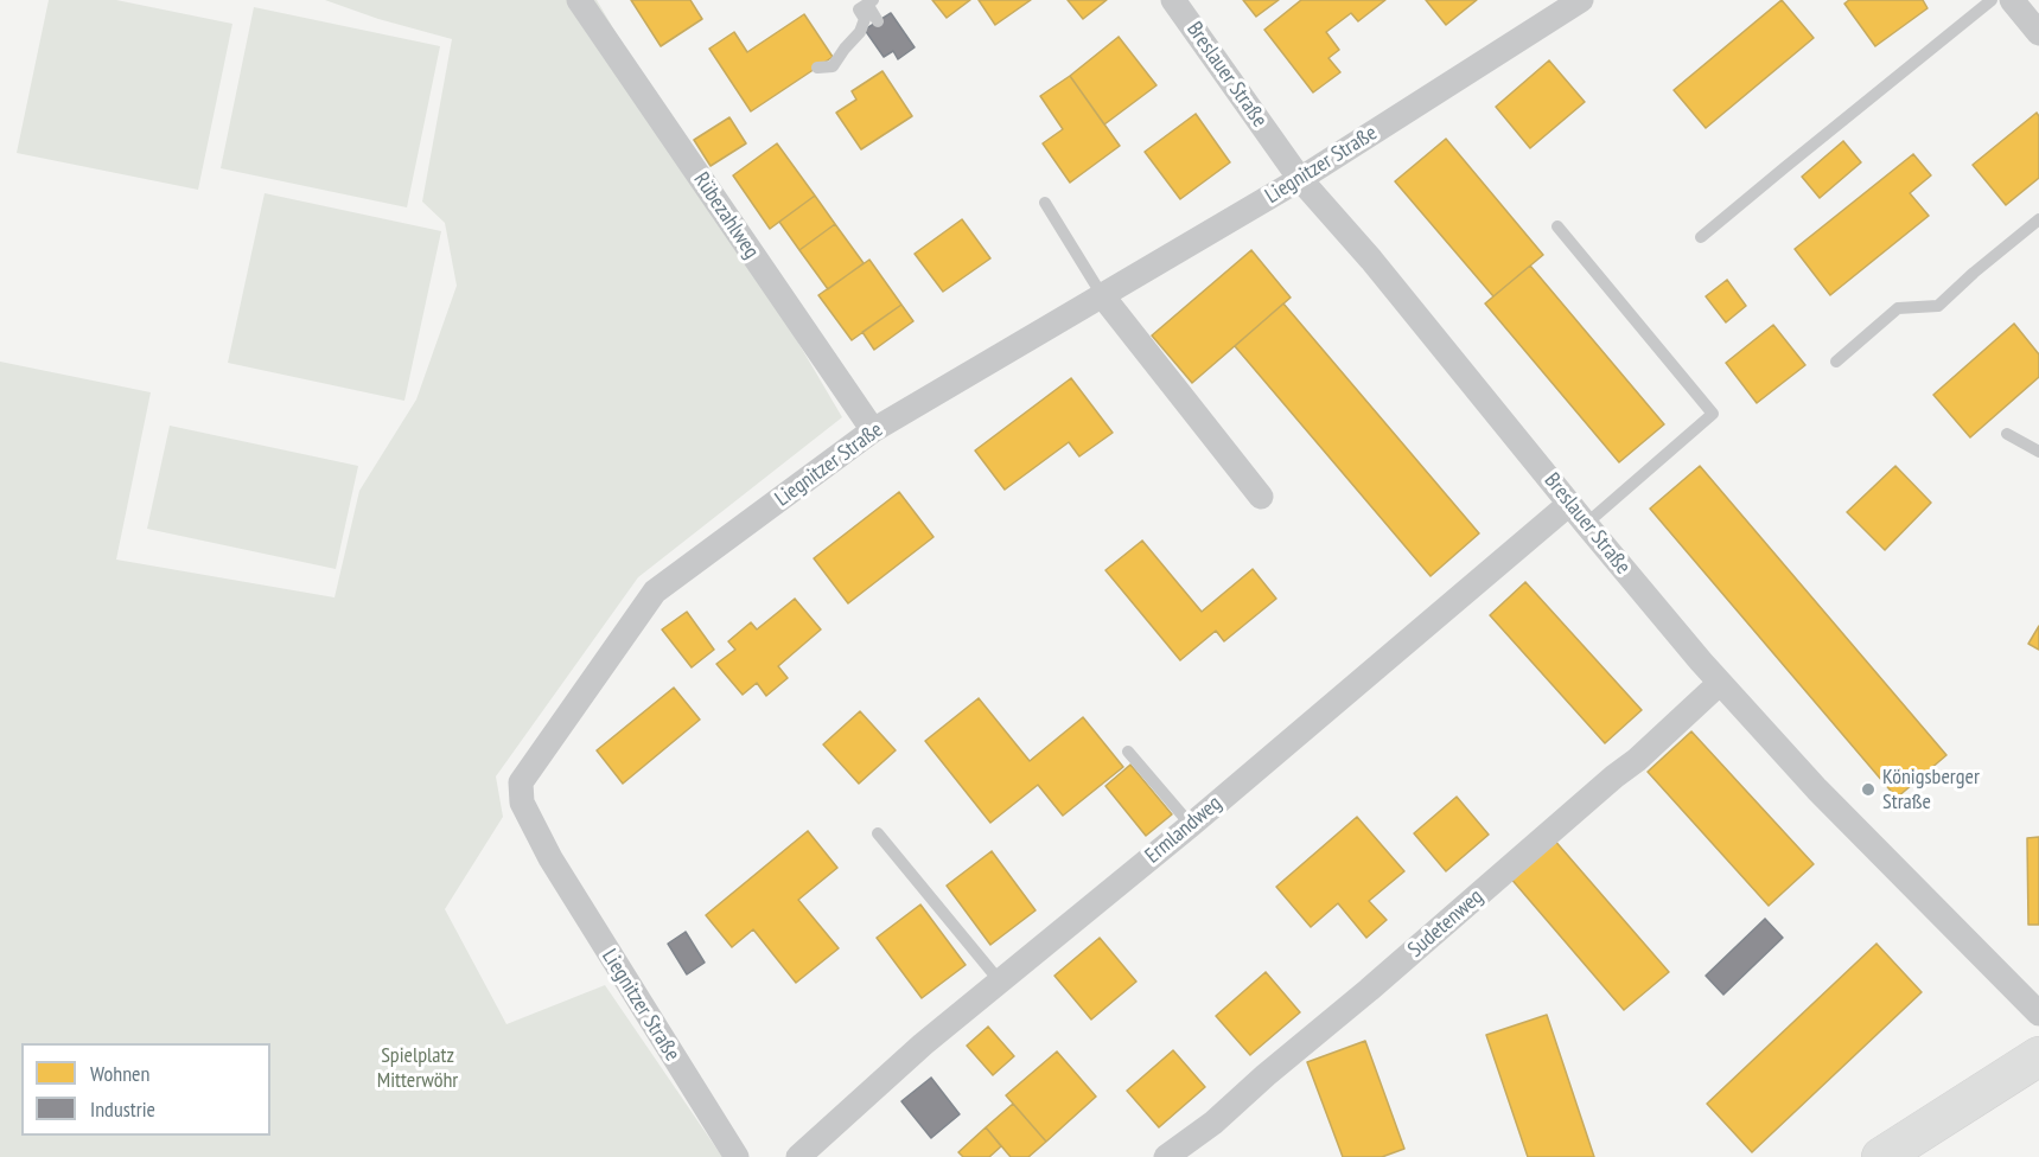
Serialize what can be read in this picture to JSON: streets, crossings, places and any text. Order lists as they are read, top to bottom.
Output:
{
  "streets": {
    "street": [
      "Breslauer Straße",
      "Liegnitzer Straße",
      "Rübezahlweg",
      "Ermlandweg",
      "Sudetenweg"
    ]
  },
  "crossings": [
    ["Breslauer Straße", "Liegnitzer Straße"],
    ["Breslauer Straße", "Ermlandweg"],
    ["Breslauer Straße", "Sudetenweg"],
    ["Liegnitzer Straße", "Rübezahlweg"]
  ],
  "parks": ["Spielplatz Mitterwöhr"],
  "places": ["Königsberger Straße"],
  "legend": ["Wohnen", "Industrie"]
}
